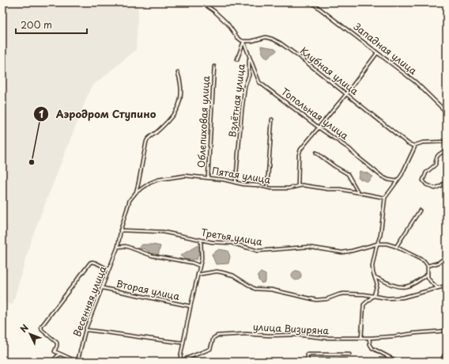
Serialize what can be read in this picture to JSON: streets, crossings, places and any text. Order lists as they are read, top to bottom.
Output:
{
  "streets": {
    "street": [
      "Западная улица",
      "Клубная улица",
      "Взлётная улица",
      "Топольная улица",
      "Облепиховая улица",
      "Пятая улица",
      "Третья улица",
      "Вторая улица",
      "Весенняя улица",
      "улица Визиряна"
    ]
  },
  "crossings": [
    ["Клубная улица", "Взлётная улица"],
    ["Клубная улица", "Топольная улица"],
    ["Взлётная улица", "Топольная улица"],
    ["Взлётная улица", "Пятая улица"],
    ["Облепиховая улица", "Пятая улица"],
    ["Третья улица", "Весенняя улица"],
    ["Вторая улица", "Весенняя улица"]
  ],
  "places": ["Аэродром Ступино"],
  "scale_bar": "200 m",
  "north": "top left"
}
